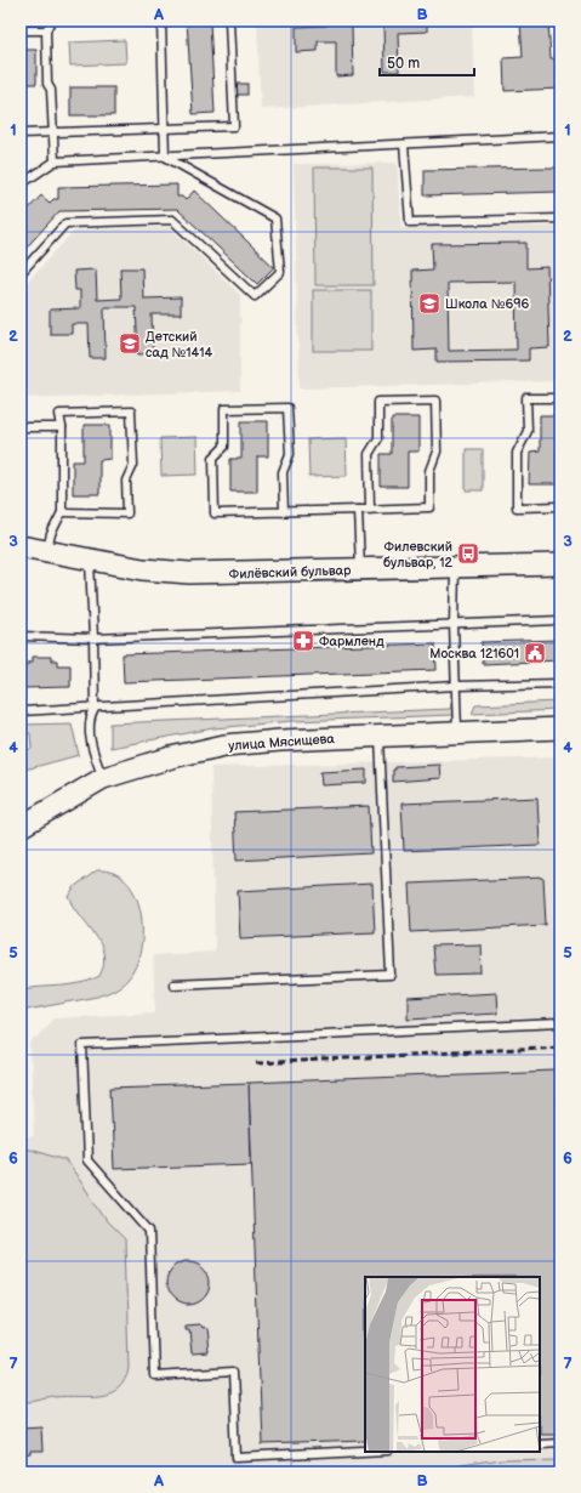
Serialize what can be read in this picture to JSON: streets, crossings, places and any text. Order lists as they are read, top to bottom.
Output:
{
  "streets": {
    "street": ["Филёвский бульвар", "улица Мясищева"]
  },
  "places": {
    "school or university": ["Школа №696", "Детский сад №1414"],
    "bus stop": ["Филевский бульвар, 12"],
    "pharmacy": ["Фармленд"],
    "public building": ["Москва 121601"]
  },
  "scale_bar": "50 m",
  "grid": {
    "columns": ["A", "B"],
    "rows": [
      "1",
      "2",
      "3",
      "4",
      "5",
      "6",
      "7"
    ]
  }
}
